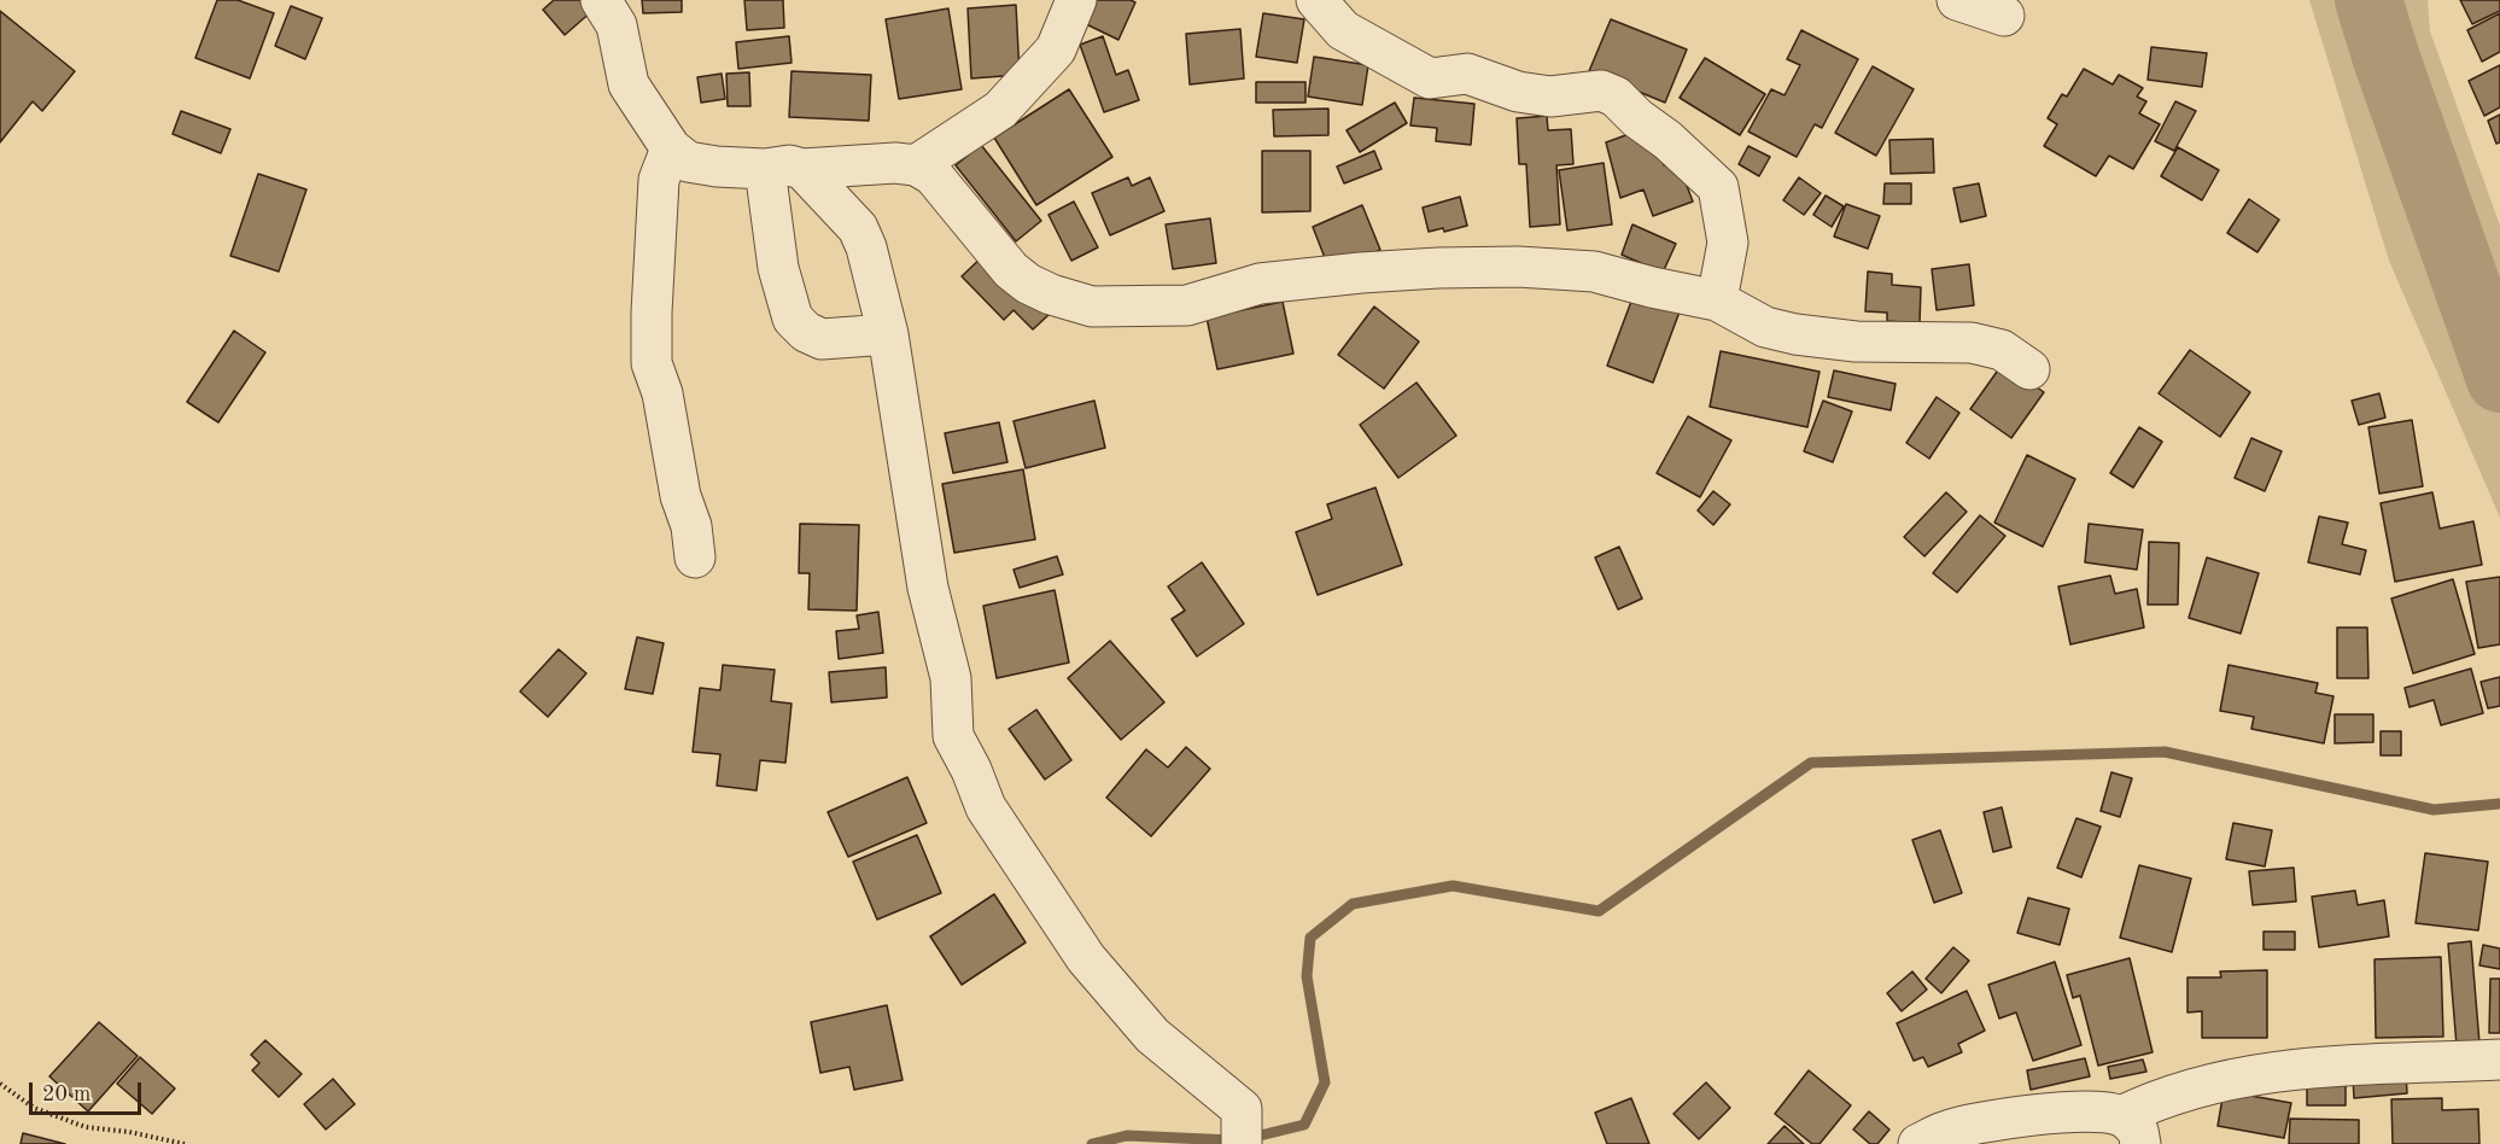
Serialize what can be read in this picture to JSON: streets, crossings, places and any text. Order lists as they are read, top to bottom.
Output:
{
  "scale_bar": "20 m"
}
